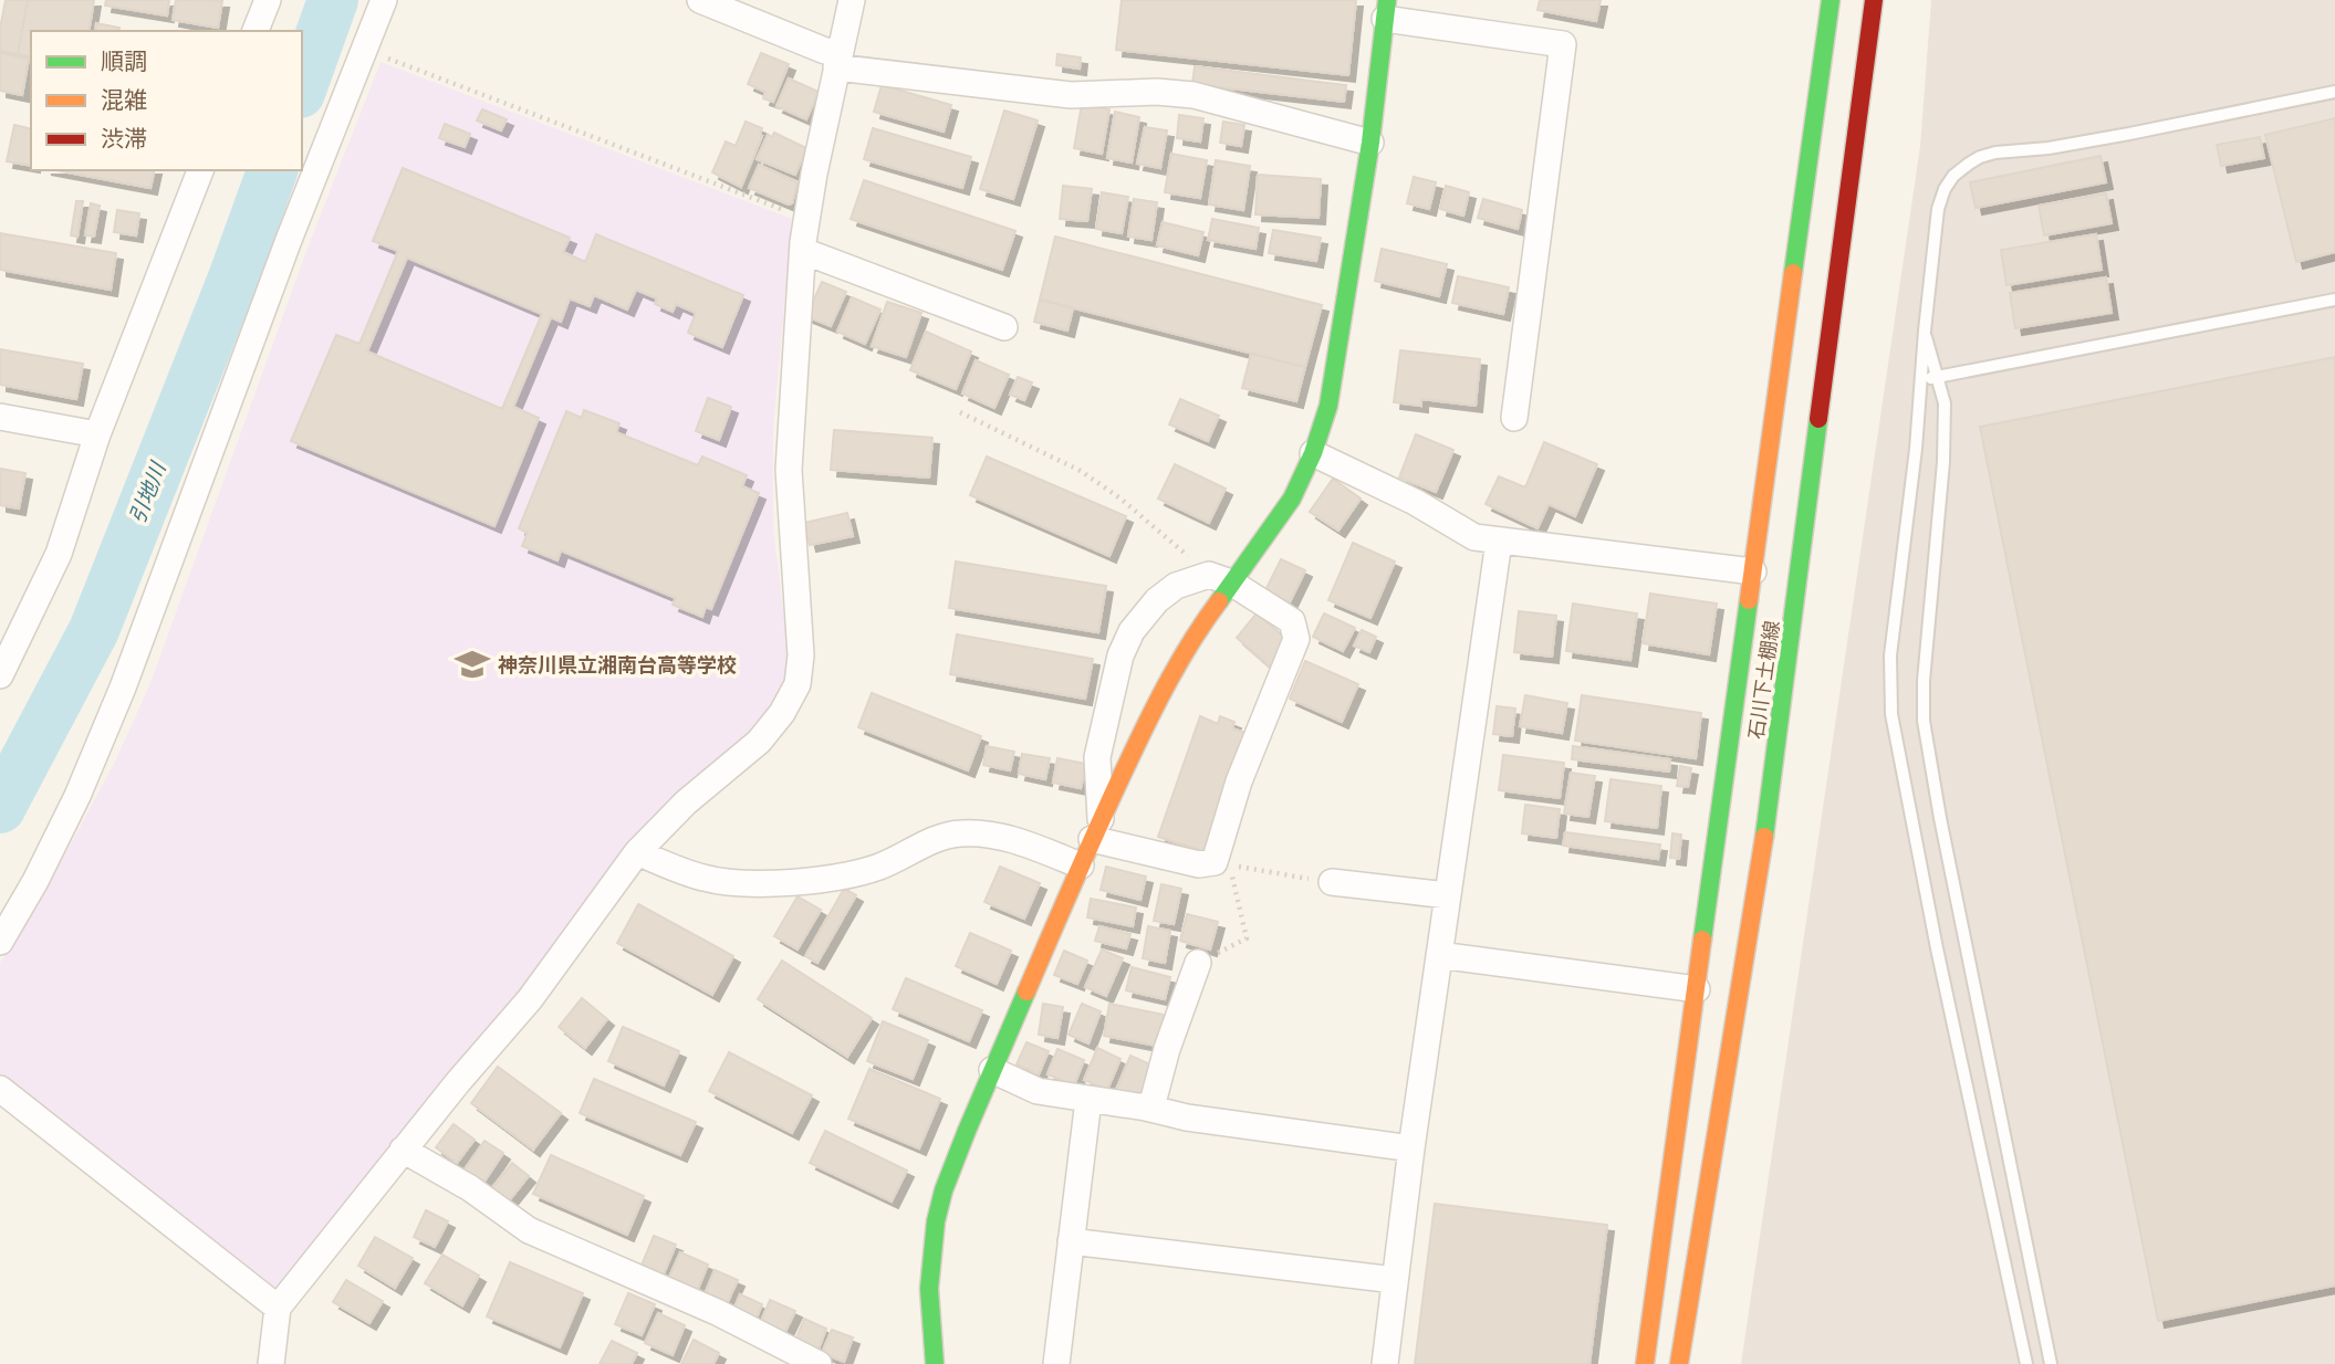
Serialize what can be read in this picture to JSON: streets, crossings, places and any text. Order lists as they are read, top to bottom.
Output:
{
  "streets": {
    "street": ["石川下土棚線"]
  },
  "water": ["引地川"],
  "places": {
    "school or university": ["神奈川県立湘南台高等学校"]
  },
  "legend": ["順調", "混雑", "渋滞"]
}
